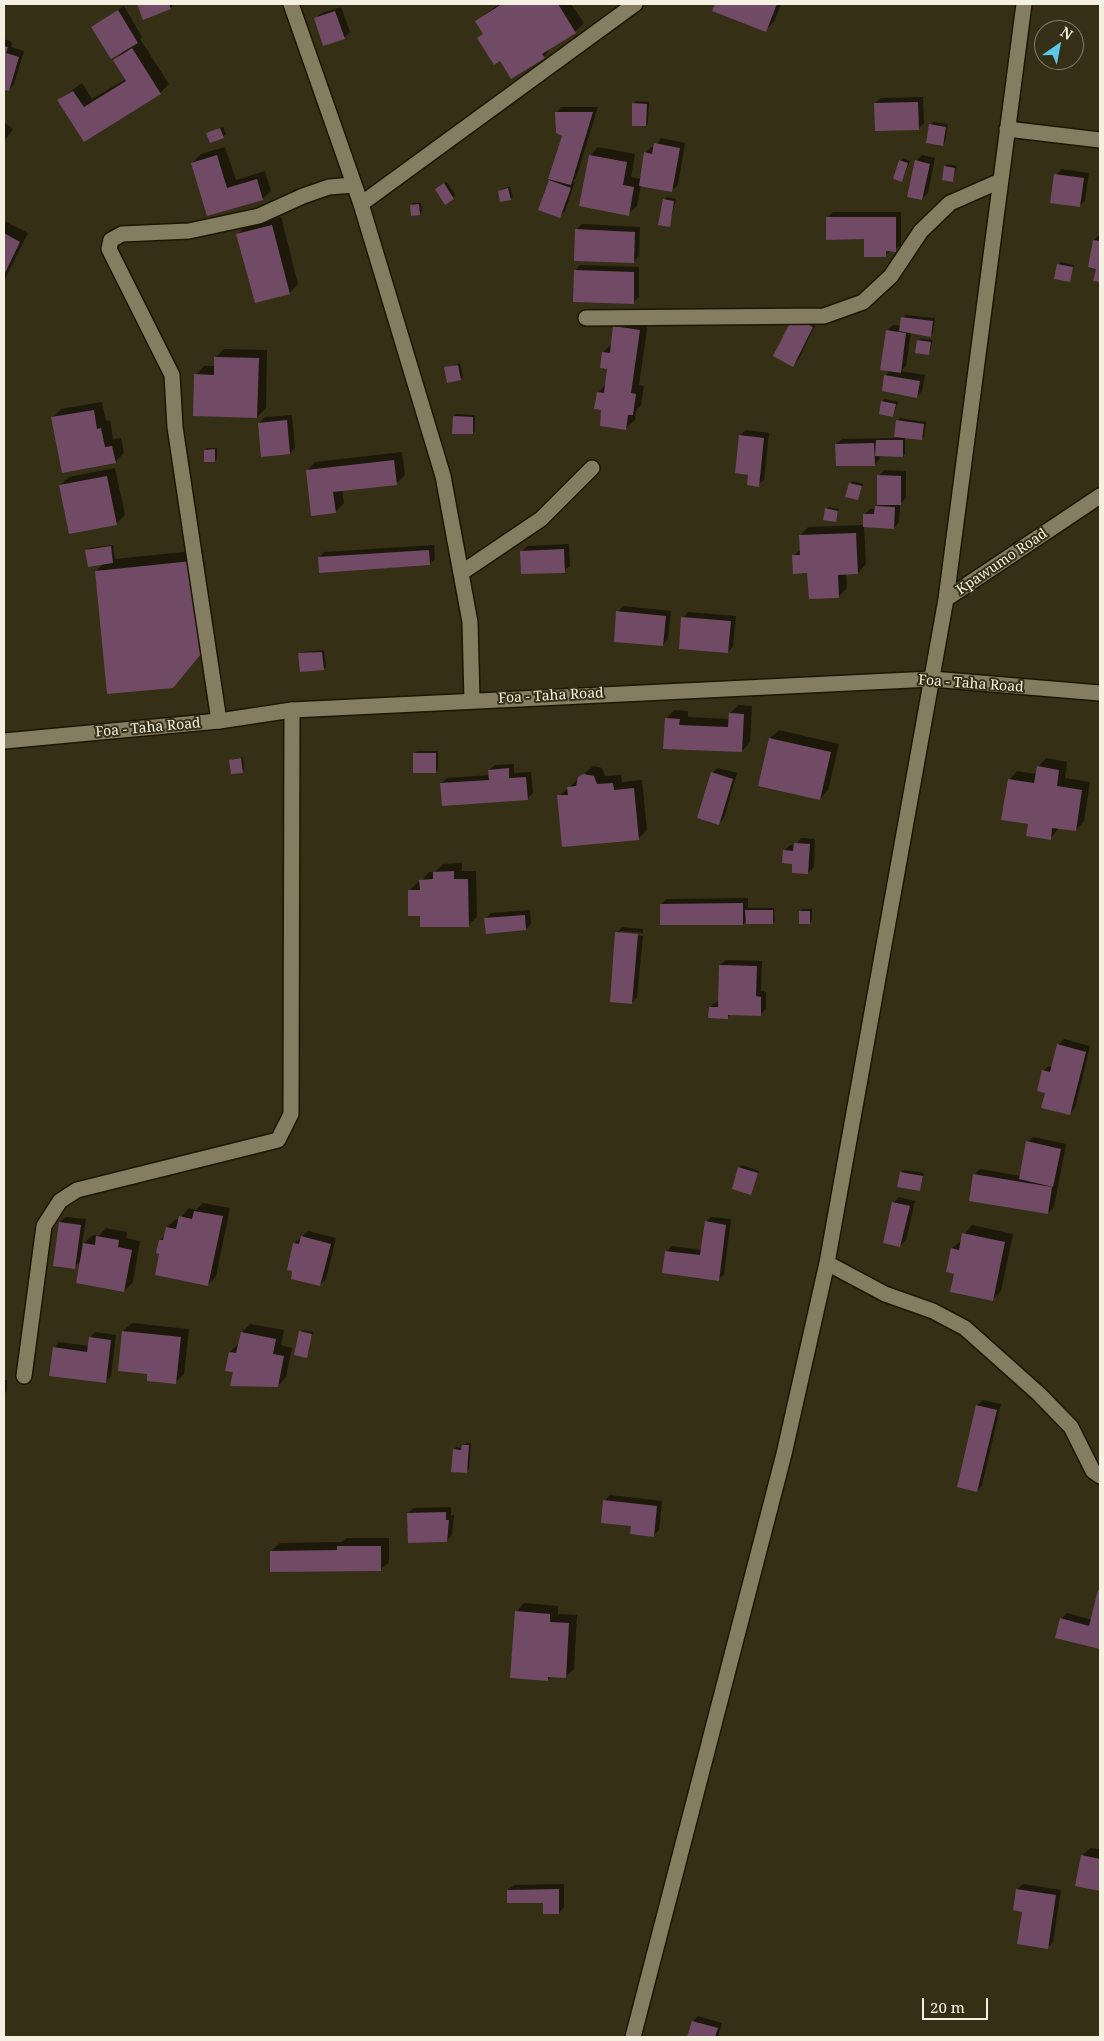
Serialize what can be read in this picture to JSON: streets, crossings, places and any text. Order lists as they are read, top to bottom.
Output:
{
  "streets": {
    "street": ["Kpawumo Road", "Foa - Taha Road"]
  },
  "crossings": [
    ["Kpawumo Road", "Foa - Taha Road"]
  ],
  "scale_bar": "20 m",
  "north": "top right"
}
